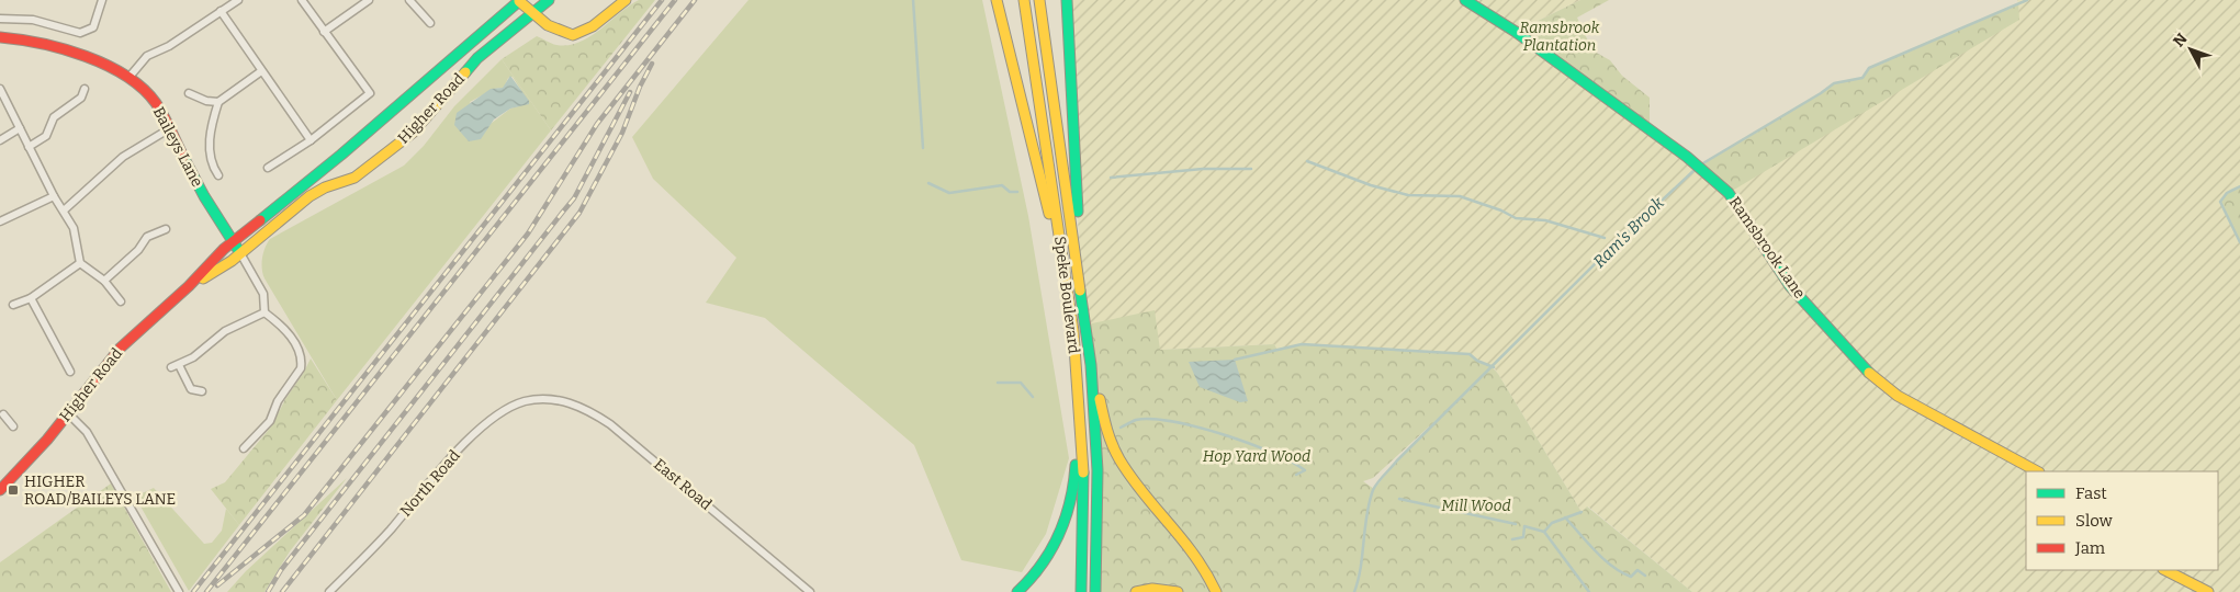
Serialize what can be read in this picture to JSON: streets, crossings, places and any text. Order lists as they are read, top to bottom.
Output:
{
  "streets": {
    "main road": [
      "Higher Road",
      "Baileys Lane",
      "Ramsbrook Lane",
      "Speke Boulevard"
    ],
    "street": ["North Road", "East Road"]
  },
  "crossings": [
    ["Higher Road", "Baileys Lane"],
    ["North Road", "East Road"]
  ],
  "water": ["Ram's Brook"],
  "parks": ["Ramsbrook Plantation", "Hop Yard Wood", "Mill Wood"],
  "places": {
    "transit": ["HIGHER ROAD/BAILEYS LANE"]
  },
  "legend": ["Fast", "Slow", "Jam"],
  "north": "top left"
}
